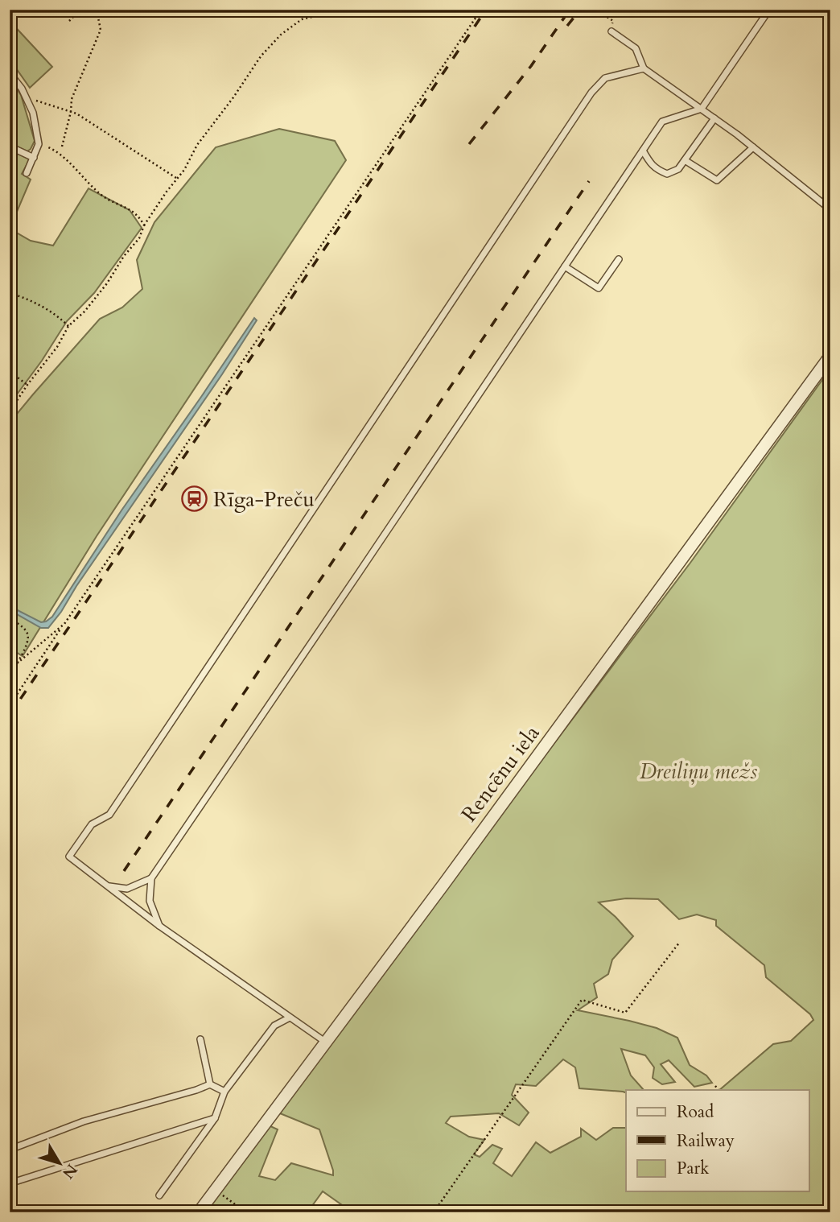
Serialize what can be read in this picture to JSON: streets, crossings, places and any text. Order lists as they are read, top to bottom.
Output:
{
  "streets": {
    "street": ["Rencēnu iela"]
  },
  "parks": ["Dreiliņu mežs"],
  "places": {
    "station": ["Rīga-Preču"]
  },
  "legend": ["Road", "Railway", "Park"],
  "north": "bottom right"
}
